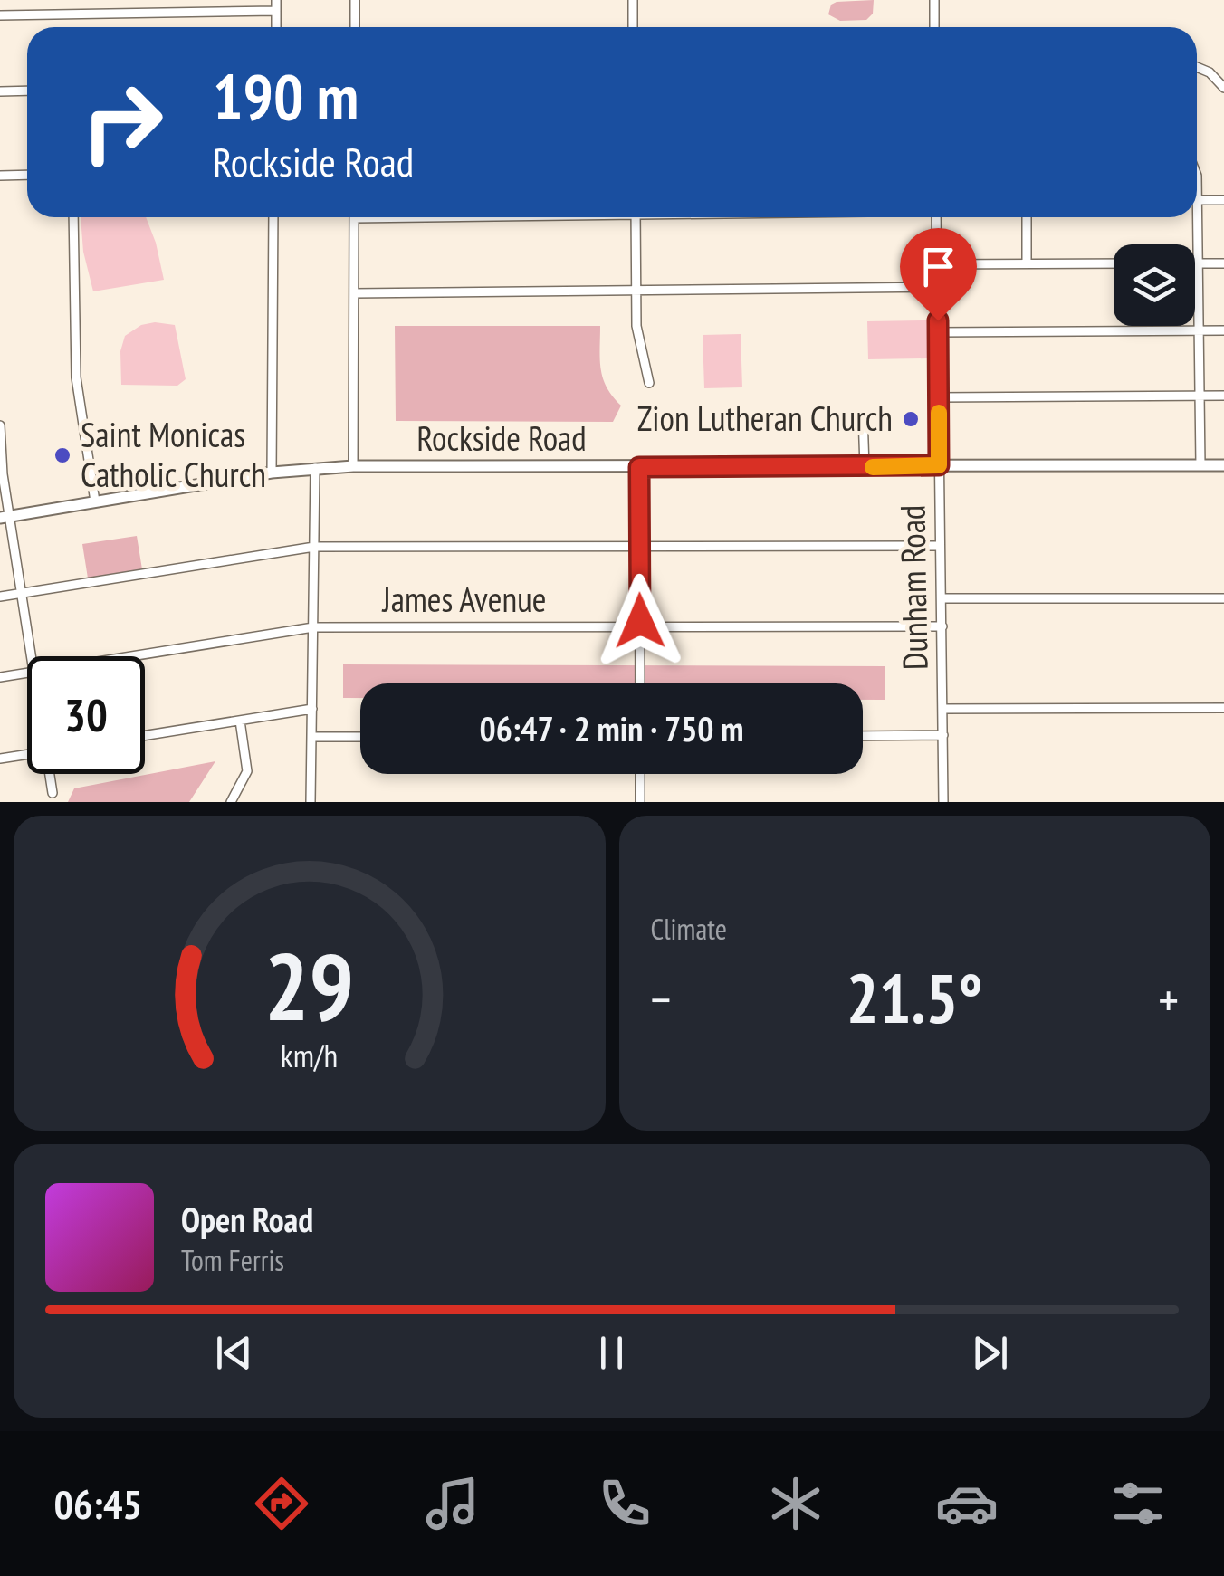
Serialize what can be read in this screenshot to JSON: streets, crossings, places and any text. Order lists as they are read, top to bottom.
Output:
{
  "streets": {
    "main road": ["Rockside Road"],
    "street": ["Dunham Road", "James Avenue"]
  },
  "crossings": [
    ["Rockside Road", "Dunham Road"],
    ["Dunham Road", "James Avenue"]
  ],
  "places": ["Zion Lutheran Church", "Saint Monicas Catholic Church"],
  "page": {
    "turn": ["190 m", "Rockside Road"],
    "limit": "30",
    "trip": "06:47 · 2 min · 750 m",
    "tile": "Climate",
    "heat": ["−", "21.5°", "+"],
    "song": ["Open Road", "Tom Ferris"],
    "tabs": "06:45",
    "gauge": ["29", "km/h"]
  }
}
